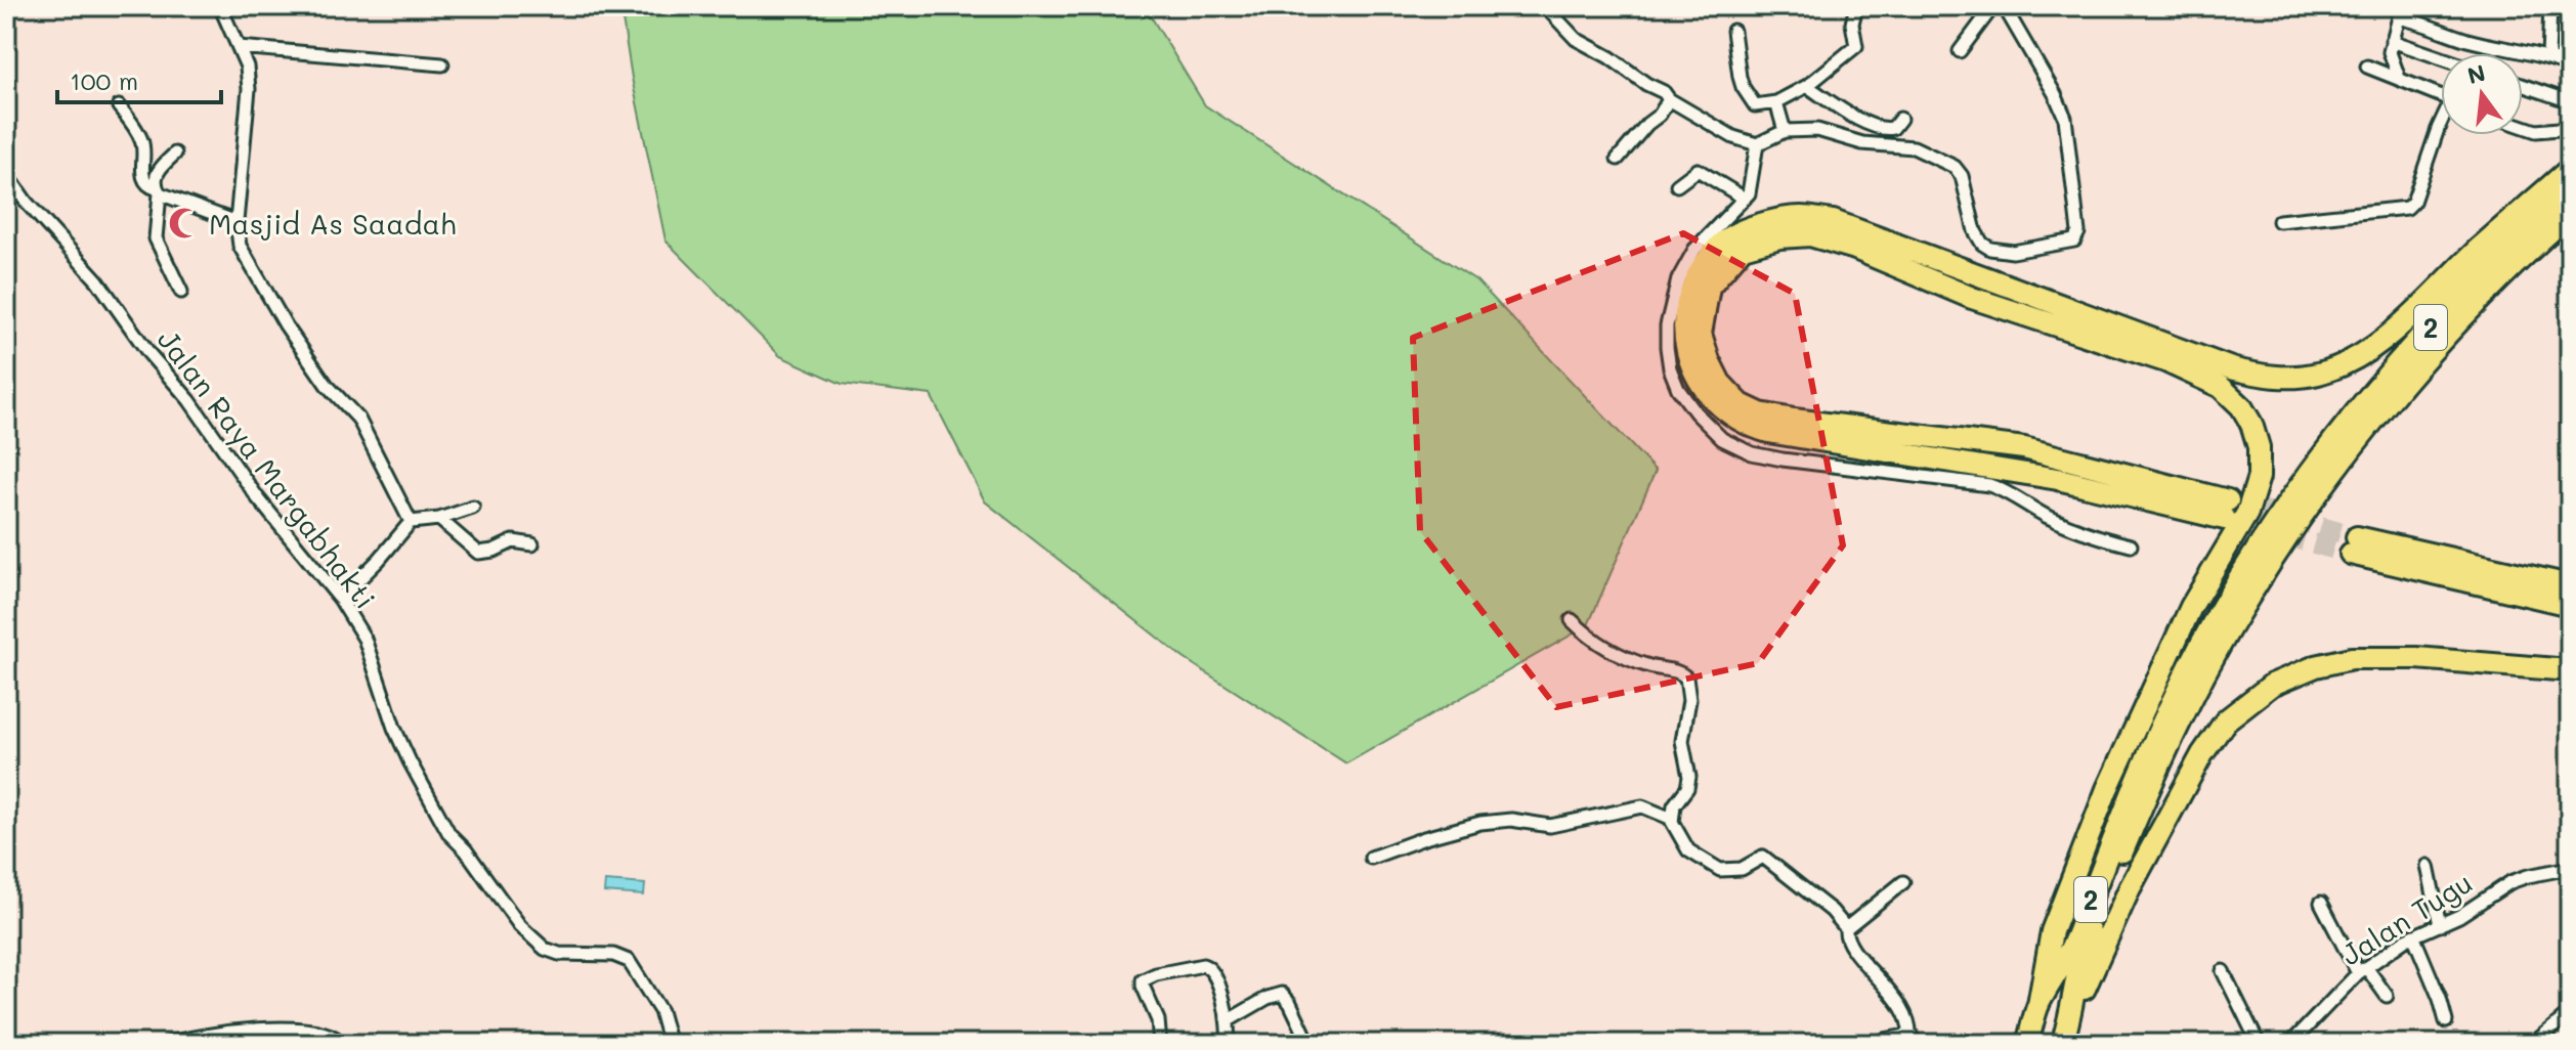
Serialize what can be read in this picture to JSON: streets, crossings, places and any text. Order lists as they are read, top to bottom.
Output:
{
  "streets": {
    "highway": ["2"],
    "street": ["Jalan Raya Margabhakti", "Jalan Tugu"]
  },
  "places": {
    "mosque": ["Masjid As Saadah"]
  },
  "scale_bar": "100 m",
  "north": "top"
}
